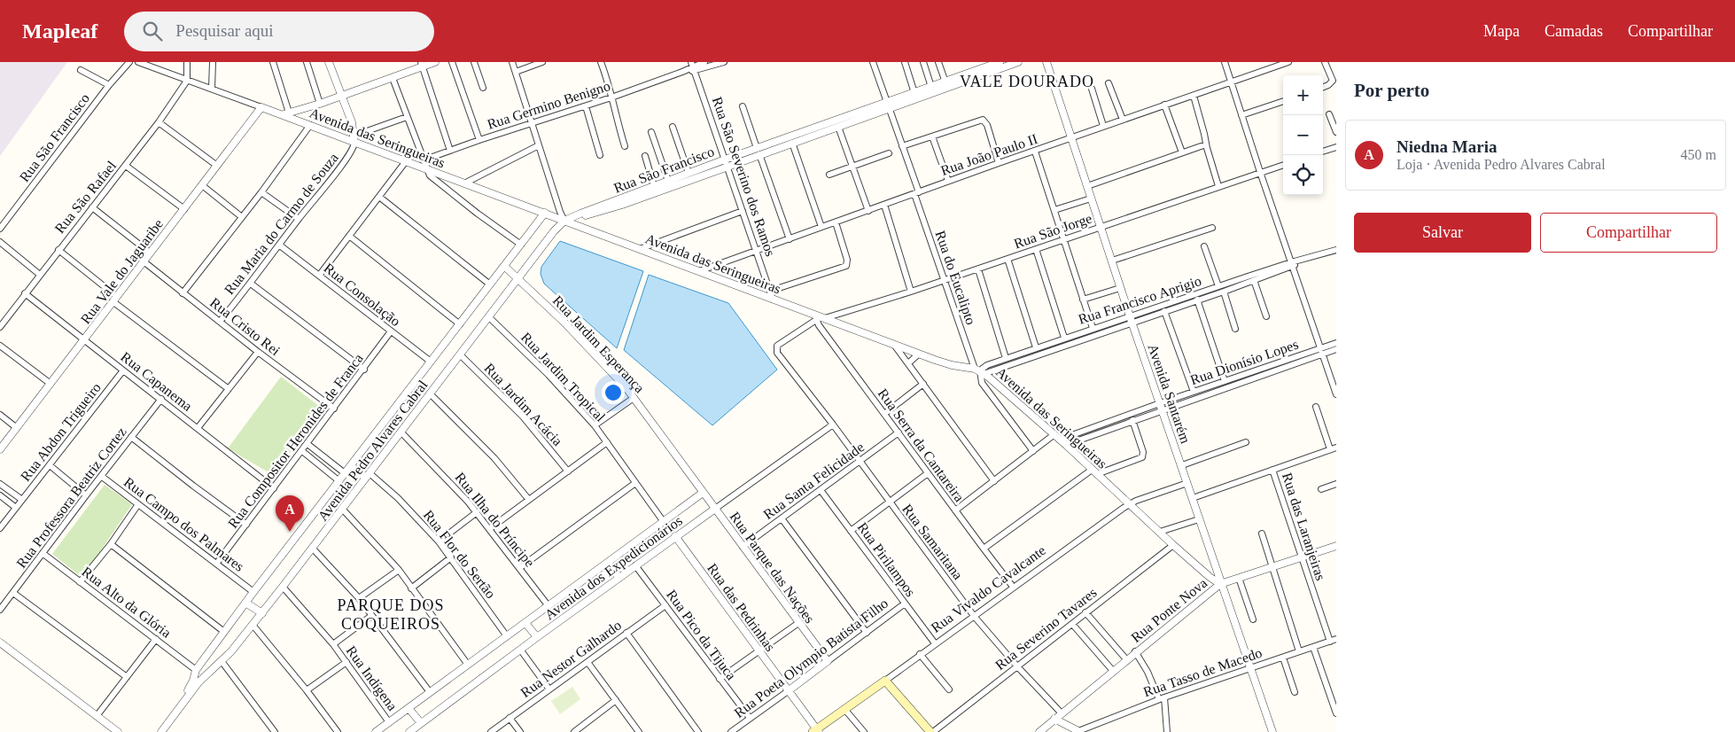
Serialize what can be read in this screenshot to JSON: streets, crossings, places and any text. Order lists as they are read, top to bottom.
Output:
{
  "streets": {
    "main road": ["Rua Vivaldo Cavalcante"],
    "street": [
      "Rua Germino Benigno",
      "Rua São Francisco",
      "Avenida das Seringueiras",
      "Rua João Paulo II",
      "Rua São Severino dos Ramos",
      "Rua São Rafael",
      "Rua Maria do Carmo de Souza",
      "Rua São Jorge",
      "Rua Vale do Jaguaribe",
      "Rua do Eucalipto",
      "Rua Consolação",
      "Rua Francisco Aprigio",
      "Rua Cristo Rei",
      "Rua Jardim Esperança",
      "Rua Dionísio Lopes",
      "Rua Jardim Tropical",
      "Rua Capanema",
      "Avenida Santarém",
      "Rua Jardim Acácia",
      "Rua Abdon Trigueiro",
      "Rua Compositor Heronides de Franca",
      "Rua Serra da Cantareira",
      "Avenida Pedro Alvares Cabral",
      "Rua Santa Felicidade",
      "Rua Professora Beatriz Cortez",
      "Rua Ilha do Príncipe",
      "Rua Campo dos Palmares",
      "Rua das Laranjeiras",
      "Rua Samaritana",
      "Rua Flor do Sertão",
      "Rua Pirilampos",
      "Avenida dos Expedicionários",
      "Rua Parque das Nações",
      "Rua Alto da Glória",
      "Rua das Pedrinhas",
      "Rua Ponte Nova",
      "Rua Severino Tavares",
      "Rua Pico da Tijuca",
      "Rua Poeta Olympio Batista Filho",
      "Rua Nestor Galhardo",
      "Rua Tasso de Macedo",
      "Rua Indígena"
    ]
  },
  "crossings": [
    ["Rua Germino Benigno", "Rua São Severino dos Ramos"],
    ["Rua São Francisco", "Avenida das Seringueiras"],
    ["Rua São Francisco", "Rua São Severino dos Ramos"],
    ["Rua São Francisco", "Rua do Eucalipto"],
    ["Rua São Francisco", "Avenida Pedro Alvares Cabral"],
    ["Avenida das Seringueiras", "Rua João Paulo II"],
    ["Avenida das Seringueiras", "Rua São Severino dos Ramos"],
    ["Avenida das Seringueiras", "Rua São Rafael"],
    ["Avenida das Seringueiras", "Rua Maria do Carmo de Souza"],
    ["Avenida das Seringueiras", "Rua São Jorge"],
    ["Avenida das Seringueiras", "Rua Vale do Jaguaribe"],
    ["Avenida das Seringueiras", "Rua do Eucalipto"],
    ["Avenida das Seringueiras", "Rua Francisco Aprigio"],
    ["Avenida das Seringueiras", "Rua Dionísio Lopes"],
    ["Avenida das Seringueiras", "Avenida Santarém"],
    ["Avenida das Seringueiras", "Rua Serra da Cantareira"],
    ["Avenida das Seringueiras", "Avenida Pedro Alvares Cabral"],
    ["Avenida das Seringueiras", "Rua Samaritana"],
    ["Avenida das Seringueiras", "Rua Vivaldo Cavalcante"],
    ["Avenida das Seringueiras", "Rua Ponte Nova"],
    ["Avenida das Seringueiras", "Rua Severino Tavares"],
    ["Rua João Paulo II", "Rua São Severino dos Ramos"],
    ["Rua João Paulo II", "Rua do Eucalipto"],
    ["Rua João Paulo II", "Avenida Santarém"],
    ["Rua São Rafael", "Rua Capanema"],
    ["Rua Maria do Carmo de Souza", "Rua Consolação"],
    ["Rua Maria do Carmo de Souza", "Rua Cristo Rei"],
    ["Rua São Jorge", "Rua do Eucalipto"],
    ["Rua São Jorge", "Avenida Santarém"],
    ["Rua Vale do Jaguaribe", "Rua Cristo Rei"],
    ["Rua Vale do Jaguaribe", "Rua Capanema"],
    ["Rua do Eucalipto", "Rua Francisco Aprigio"],
    ["Rua do Eucalipto", "Rua Dionísio Lopes"],
    ["Rua Consolação", "Rua Compositor Heronides de Franca"],
    ["Rua Consolação", "Avenida Pedro Alvares Cabral"],
    ["Rua Francisco Aprigio", "Avenida Santarém"],
    ["Rua Cristo Rei", "Rua Compositor Heronides de Franca"],
    ["Rua Jardim Esperança", "Avenida Pedro Alvares Cabral"],
    ["Rua Jardim Esperança", "Avenida dos Expedicionários"],
    ["Rua Jardim Esperança", "Rua Parque das Nações"],
    ["Rua Dionísio Lopes", "Avenida Santarém"],
    ["Rua Dionísio Lopes", "Rua Serra da Cantareira"],
    ["Rua Jardim Tropical", "Avenida Pedro Alvares Cabral"],
    ["Rua Jardim Tropical", "Avenida dos Expedicionários"],
    ["Rua Capanema", "Rua Abdon Trigueiro"],
    ["Rua Capanema", "Rua Compositor Heronides de Franca"],
    ["Rua Capanema", "Rua Professora Beatriz Cortez"],
    ["Avenida Santarém", "Rua Vivaldo Cavalcante"],
    ["Avenida Santarém", "Rua Ponte Nova"],
    ["Avenida Santarém", "Rua Tasso de Macedo"],
    ["Rua Jardim Acácia", "Avenida Pedro Alvares Cabral"],
    ["Rua Compositor Heronides de Franca", "Rua Campo dos Palmares"],
    ["Rua Serra da Cantareira", "Rua Santa Felicidade"],
    ["Rua Serra da Cantareira", "Rua Samaritana"],
    ["Rua Serra da Cantareira", "Rua Vivaldo Cavalcante"],
    ["Avenida Pedro Alvares Cabral", "Rua Ilha do Príncipe"],
    ["Avenida Pedro Alvares Cabral", "Rua Campo dos Palmares"],
    ["Avenida Pedro Alvares Cabral", "Rua Flor do Sertão"],
    ["Avenida Pedro Alvares Cabral", "Rua Alto da Glória"],
    ["Avenida Pedro Alvares Cabral", "Rua Indígena"],
    ["Rua Santa Felicidade", "Rua Samaritana"],
    ["Rua Santa Felicidade", "Rua Pirilampos"],
    ["Rua Santa Felicidade", "Rua Parque das Nações"],
    ["Rua Professora Beatriz Cortez", "Rua Campo dos Palmares"],
    ["Rua Professora Beatriz Cortez", "Rua Alto da Glória"],
    ["Rua Ilha do Príncipe", "Avenida dos Expedicionários"],
    ["Rua das Laranjeiras", "Rua Ponte Nova"],
    ["Rua das Laranjeiras", "Rua Tasso de Macedo"],
    ["Rua Samaritana", "Avenida dos Expedicionários"],
    ["Rua Samaritana", "Rua Vivaldo Cavalcante"],
    ["Rua Samaritana", "Rua Ponte Nova"],
    ["Rua Samaritana", "Rua Severino Tavares"],
    ["Rua Flor do Sertão", "Avenida dos Expedicionários"],
    ["Rua Pirilampos", "Rua Vivaldo Cavalcante"],
    ["Rua Pirilampos", "Rua Poeta Olympio Batista Filho"],
    ["Avenida dos Expedicionários", "Rua Parque das Nações"],
    ["Avenida dos Expedicionários", "Rua das Pedrinhas"],
    ["Avenida dos Expedicionários", "Rua Pico da Tijuca"],
    ["Avenida dos Expedicionários", "Rua Indígena"],
    ["Rua Parque das Nações", "Rua Poeta Olympio Batista Filho"],
    ["Rua Vivaldo Cavalcante", "Rua das Pedrinhas"],
    ["Rua das Pedrinhas", "Rua Poeta Olympio Batista Filho"],
    ["Rua Pico da Tijuca", "Rua Poeta Olympio Batista Filho"],
    ["Rua Pico da Tijuca", "Rua Nestor Galhardo"]
  ],
  "districts": ["VALE DOURADO", "PARQUE DOS COQUEIROS"],
  "page": {
    "header": "Mapleaf",
    "search": "Pesquisar aqui",
    "nav": ["Mapa", "Camadas", "Compartilhar"],
    "heading": "Por perto",
    "map_buttons": ["+", "−"],
    "list": [
      {
        "mark": "A",
        "name": "Niedna Maria",
        "note": "Loja · Avenida Pedro Alvares Cabral",
        "value": "450 m"
      }
    ],
    "buttons": ["Salvar", "Compartilhar"],
    "pins": "A"
  }
}
